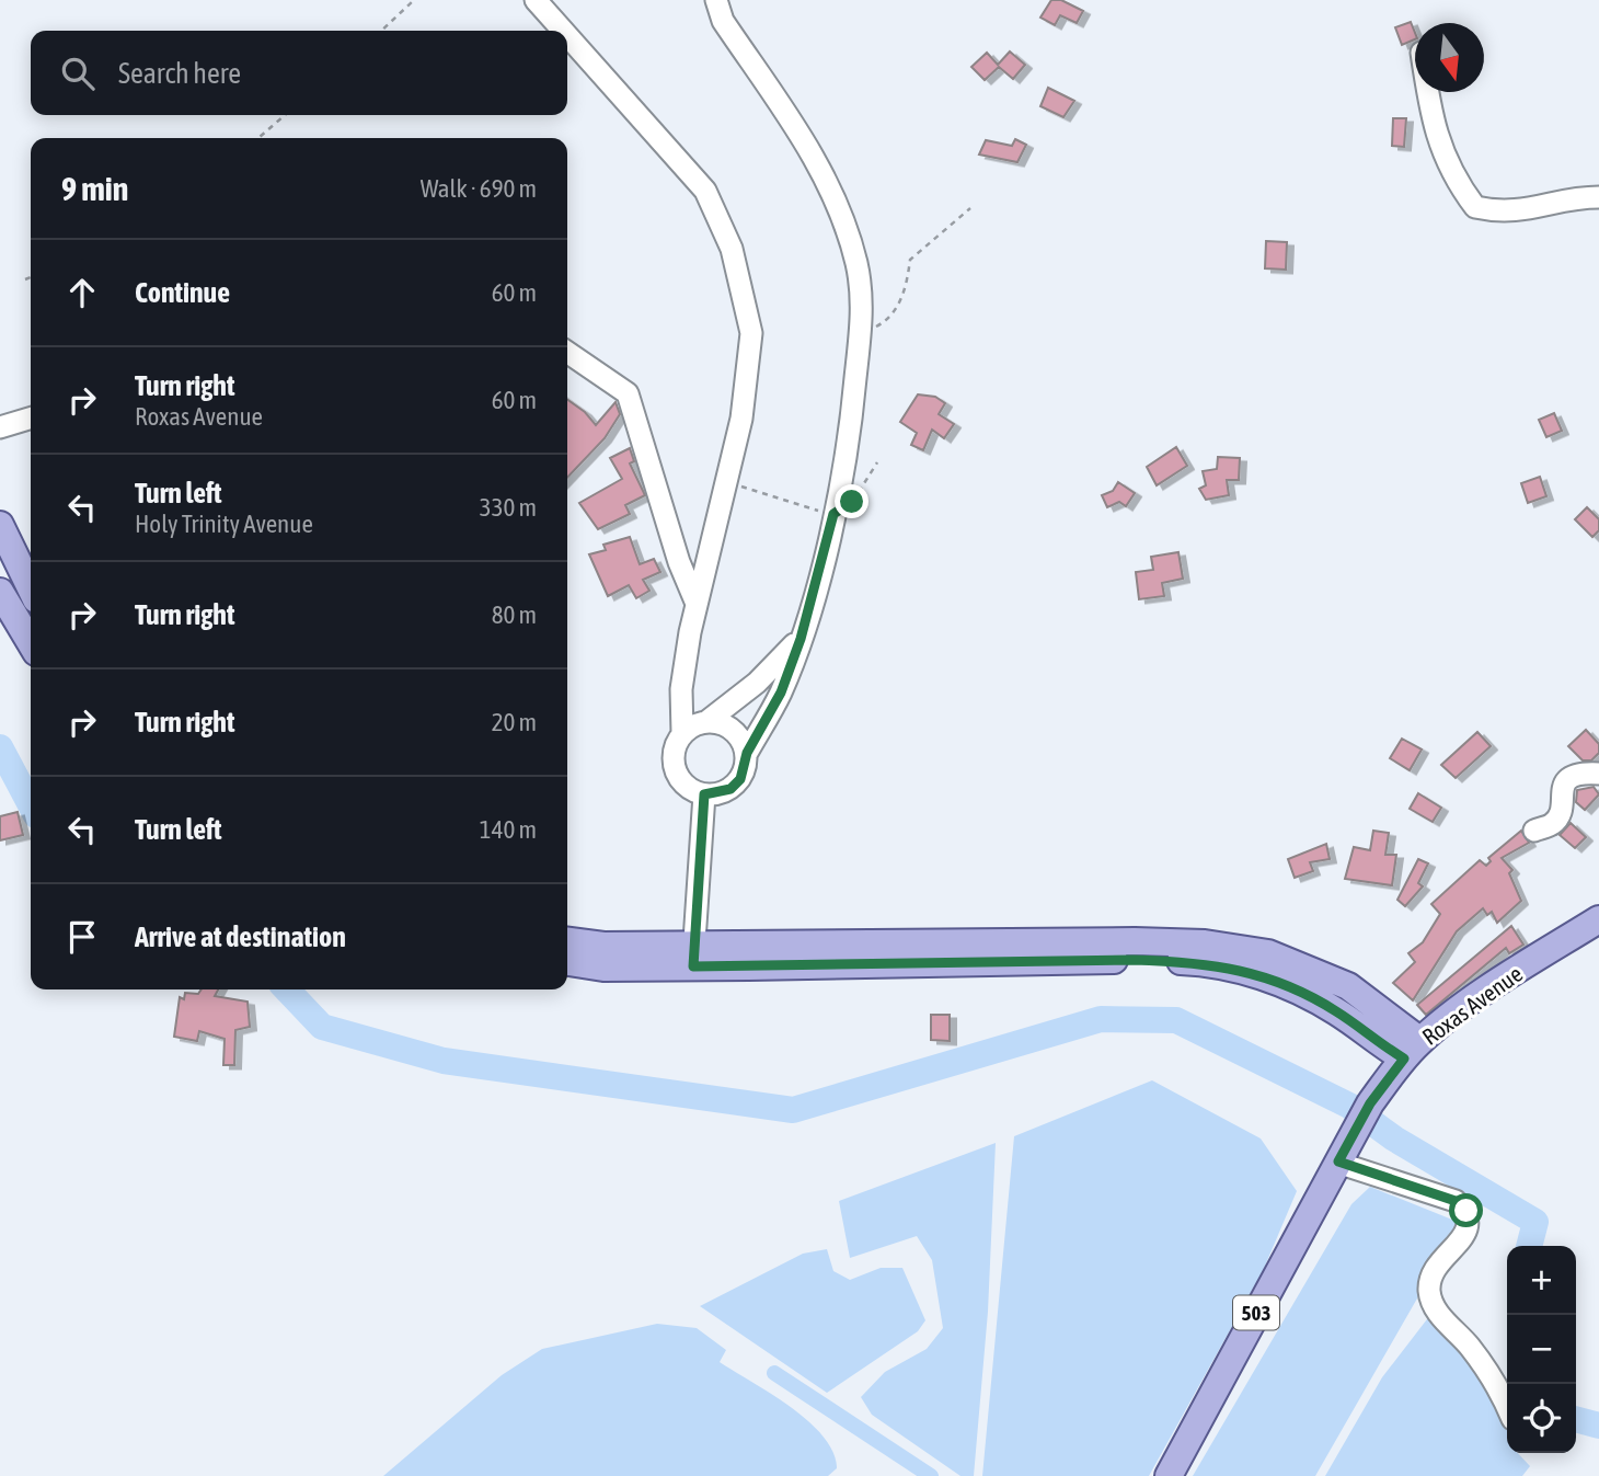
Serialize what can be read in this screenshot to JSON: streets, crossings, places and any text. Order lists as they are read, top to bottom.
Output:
{
  "streets": {
    "main road": ["Roxas Avenue", "503"]
  },
  "north": "bottom",
  "page": {
    "search": "Search here",
    "heading": ["9 min", "Walk · 690 m"],
    "list": [
      ["Continue", "60 m"],
      ["Turn right", "Roxas Avenue", "60 m"],
      ["Turn left", "Holy Trinity Avenue", "330 m"],
      ["Turn right", "80 m"],
      ["Turn right", "20 m"],
      ["Turn left", "140 m"],
      "Arrive at destination"
    ],
    "map_buttons": ["+", "−"]
  }
}
